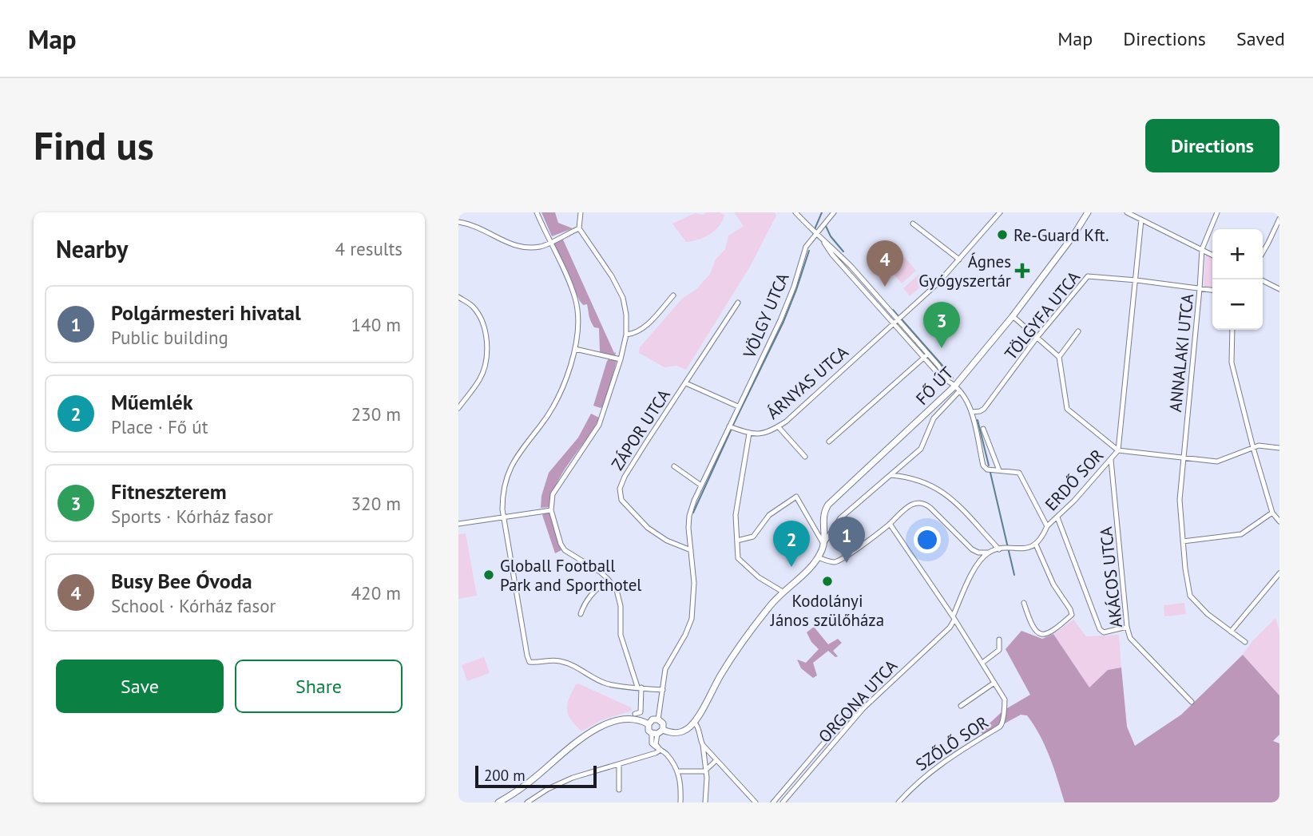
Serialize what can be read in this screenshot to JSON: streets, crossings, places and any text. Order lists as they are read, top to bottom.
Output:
{
  "streets": {
    "main road": ["FŐ ÚT"],
    "street": [
      "VÖLGY UTCA",
      "TÖLGYFA UTCA",
      "ANNALAKI UTCA",
      "ÁRNYAS UTCA",
      "ZÁPOR UTCA",
      "ERDŐ SOR",
      "AKÁCOS UTCA",
      "ORGONA UTCA",
      "SZŐLŐ SOR"
    ]
  },
  "crossings": [
    ["VÖLGY UTCA", "ÁRNYAS UTCA"],
    ["TÖLGYFA UTCA", "ANNALAKI UTCA"],
    ["ÁRNYAS UTCA", "ZÁPOR UTCA"],
    ["ERDŐ SOR", "AKÁCOS UTCA"]
  ],
  "places": {
    "other": ["Re-Guard Kft.", "Globall Football Park and Sporthotel", "Kodolányi János szülőháza"],
    "health": ["Ágnes Gyógyszertár"]
  },
  "scale_bar": "200 m",
  "page": {
    "header": "Map",
    "nav": ["Map", "Directions", "Saved"],
    "buttons": [
      "Directions",
      ["Save", "Share"]
    ],
    "title": "Find us",
    "heading": ["Nearby", "4 results"],
    "map_buttons": ["+", "−"],
    "pins": [
      "4",
      "3",
      "1",
      "2"
    ],
    "list": [
      {
        "mark": "1",
        "name": "Polgármesteri hivatal",
        "note": "Public building",
        "value": "140 m"
      },
      {
        "mark": "2",
        "name": "Műemlék",
        "note": "Place · Fő út",
        "value": "230 m"
      },
      {
        "mark": "3",
        "name": "Fitneszterem",
        "note": "Sports · Kórház fasor",
        "value": "320 m"
      },
      {
        "mark": "4",
        "name": "Busy Bee Óvoda",
        "note": "School · Kórház fasor",
        "value": "420 m"
      }
    ],
    "scale": "200 m"
  }
}
